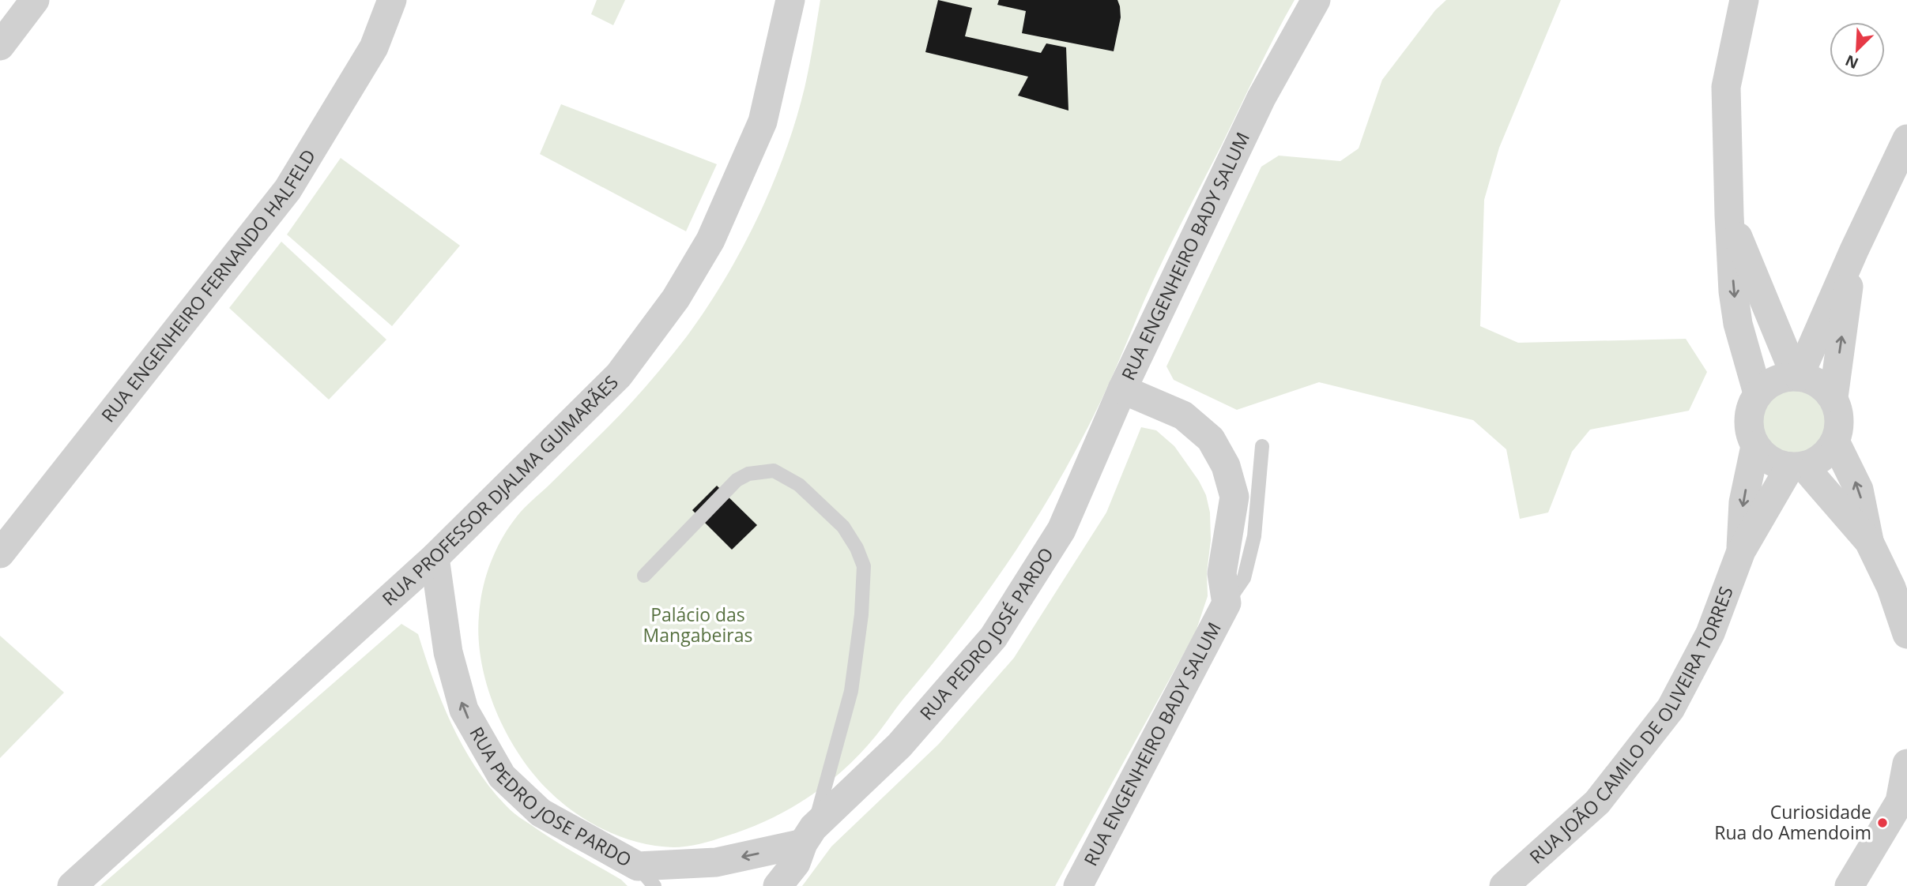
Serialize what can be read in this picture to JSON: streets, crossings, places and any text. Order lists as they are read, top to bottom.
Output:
{
  "streets": {
    "street": [
      "RUA ENGENHEIRO BADY SALUM",
      "RUA ENGENHEIRO FERNANDO HALFELD",
      "RUA PROFESSOR DJALMA GUIMARÃES",
      "RUA PEDRO JOSÉ PARDO",
      "RUA JOÃO CAMILO DE OLIVEIRA TORRES",
      "RUA PEDRO JOSE PARDO"
    ]
  },
  "crossings": [
    ["RUA ENGENHEIRO BADY SALUM", "RUA PEDRO JOSÉ PARDO"],
    ["RUA PROFESSOR DJALMA GUIMARÃES", "RUA PEDRO JOSE PARDO"],
    ["RUA PEDRO JOSÉ PARDO", "RUA PEDRO JOSE PARDO"]
  ],
  "one_way": ["RUA PEDRO JOSE PARDO"],
  "parks": ["Palácio das Mangabeiras"],
  "places": ["Curiosidade Rua do Amendoim"],
  "north": "bottom left"
}
